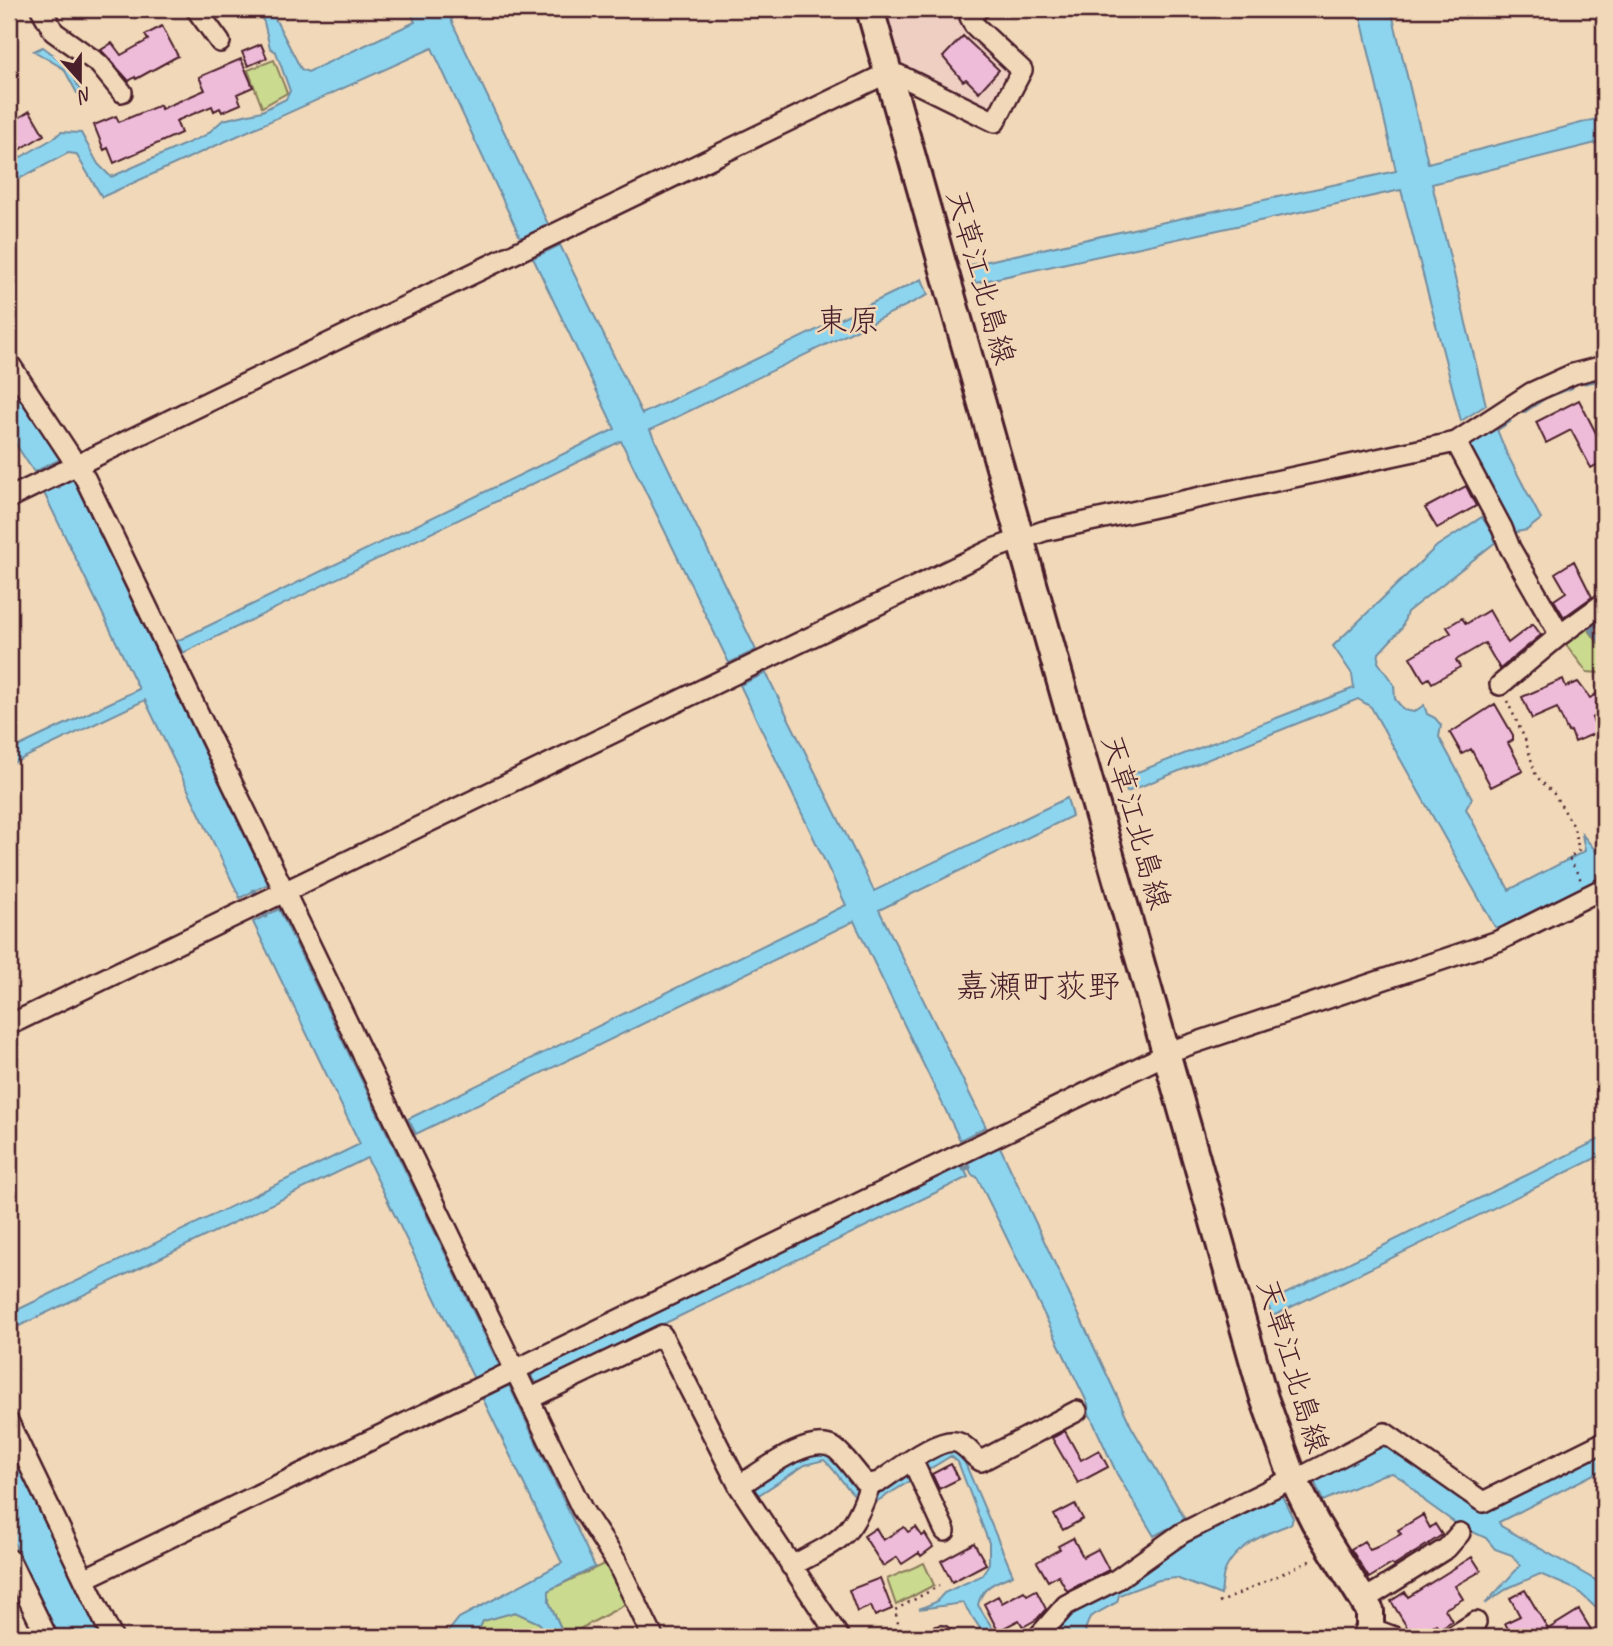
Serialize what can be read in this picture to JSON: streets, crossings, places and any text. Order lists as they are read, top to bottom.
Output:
{
  "streets": {
    "street": ["天草江北島線"]
  },
  "districts": ["東原", "嘉瀬町荻野"],
  "north": "bottom"
}
